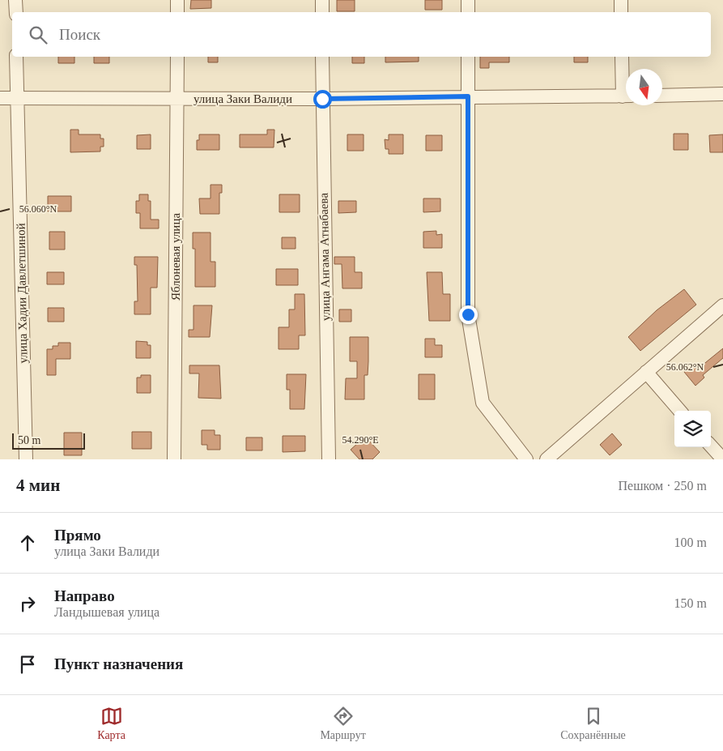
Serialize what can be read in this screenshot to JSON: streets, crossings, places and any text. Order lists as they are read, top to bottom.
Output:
{
  "streets": {
    "street": [
      "улица Заки Валиди",
      "Яблоневая улица",
      "улица Ангама Атнабаева",
      "улица Хадии Давлетшиной"
    ]
  },
  "crossings": [
    ["улица Заки Валиди", "Яблоневая улица"],
    ["улица Заки Валиди", "улица Ангама Атнабаева"],
    ["улица Заки Валиди", "улица Хадии Давлетшиной"]
  ],
  "scale_bar": "50 m",
  "north": "bottom",
  "page": {
    "search": "Поиск",
    "scale": "50 m",
    "heading": ["4 мин", "Пешком · 250 m"],
    "list": [
      ["Прямо", "улица Заки Валиди", "100 m"],
      ["Направо", "Ландышевая улица", "150 m"],
      "Пункт назначения"
    ],
    "nav": ["Карта", "Маршрут", "Сохранённые"]
  },
  "coordinates": ["56.060°N", "56.062°N", "54.290°E"]
}
